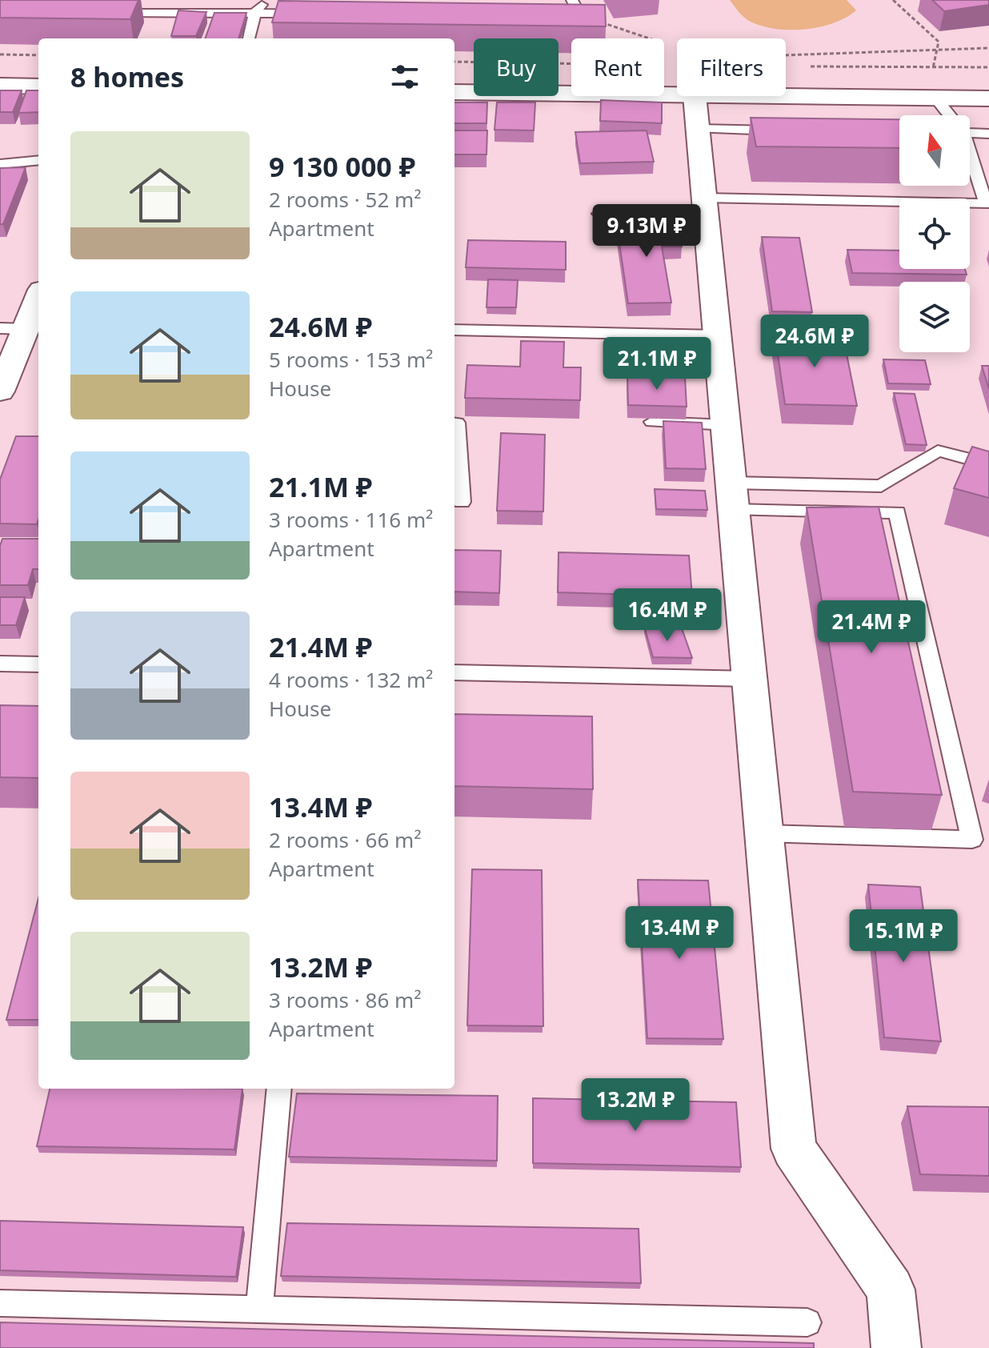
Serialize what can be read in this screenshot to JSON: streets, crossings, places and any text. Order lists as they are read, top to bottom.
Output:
{
  "north": "top",
  "page": {
    "chip": ["Buy", "Rent", "Filters"],
    "heading": "8 homes",
    "list": [
      {
        "name": "9 130 000 ₽",
        "note": "2 rooms · 52 m² · Apartment"
      },
      {
        "name": "24.6M ₽",
        "note": "5 rooms · 153 m² · House"
      },
      {
        "name": "21.1M ₽",
        "note": "3 rooms · 116 m² · Apartment"
      },
      {
        "name": "21.4M ₽",
        "note": "4 rooms · 132 m² · House"
      },
      {
        "name": "13.4M ₽",
        "note": "2 rooms · 66 m² · Apartment"
      },
      {
        "name": "13.2M ₽",
        "note": "3 rooms · 86 m² · Apartment"
      }
    ],
    "price": [
      "9.13M ₽",
      "24.6M ₽",
      "21.1M ₽",
      "16.4M ₽",
      "21.4M ₽",
      "13.4M ₽",
      "15.1M ₽",
      "13.2M ₽"
    ]
  }
}
